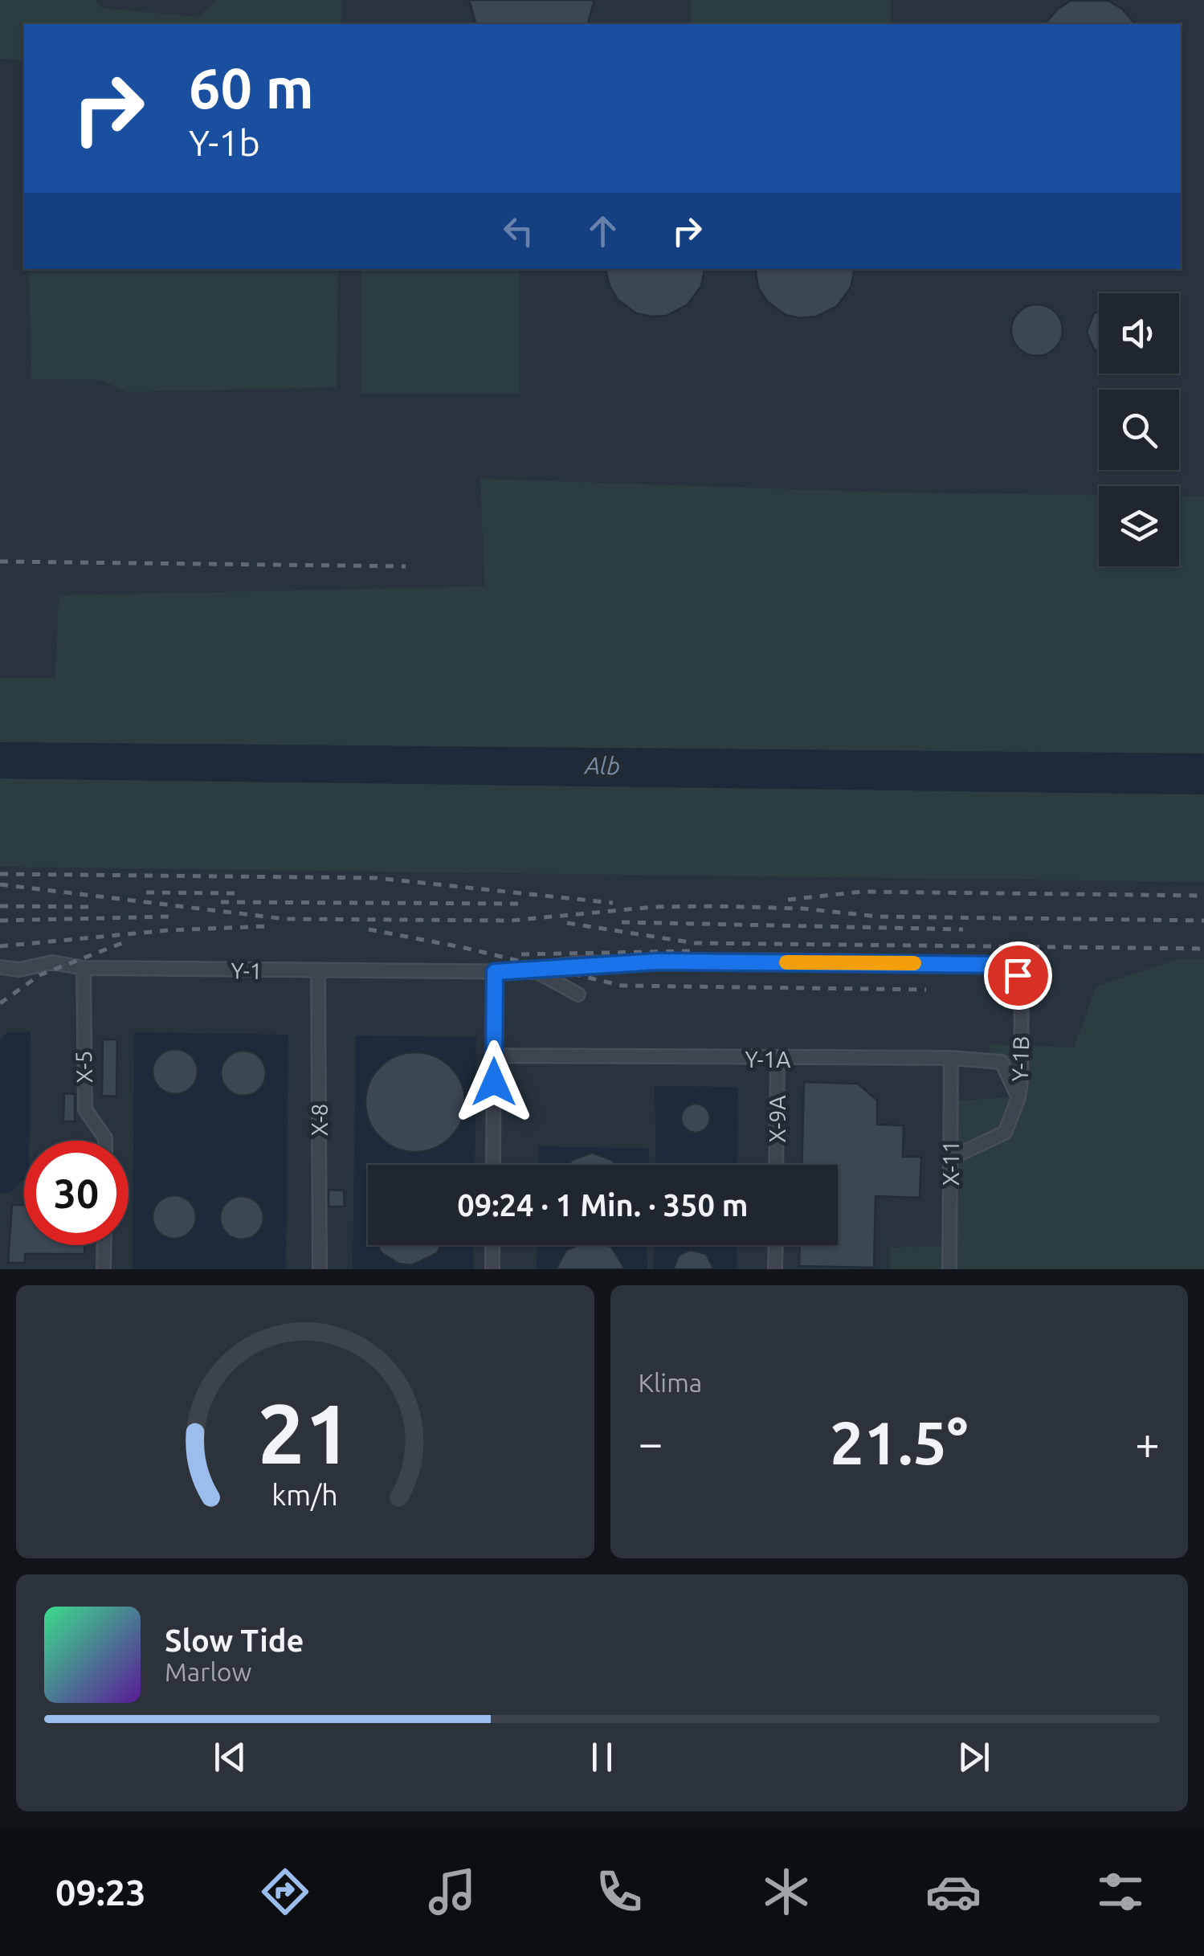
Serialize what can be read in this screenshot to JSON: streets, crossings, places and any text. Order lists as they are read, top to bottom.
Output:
{
  "streets": {
    "street": [
      "Y-1",
      "Y-1A",
      "Y-1B",
      "X-5",
      "X-9A",
      "X-8",
      "X-11"
    ]
  },
  "crossings": [
    ["Y-1", "Y-1B"],
    ["Y-1", "X-5"],
    ["Y-1", "X-8"],
    ["Y-1A", "Y-1B"],
    ["Y-1A", "X-9A"],
    ["Y-1A", "X-11"]
  ],
  "water": ["Alb"],
  "page": {
    "turn": ["60 m", "Y-1b"],
    "limit": "30",
    "trip": "09:24 · 1 Min. · 350 m",
    "tile": "Klima",
    "heat": ["−", "21.5°", "+"],
    "song": ["Slow Tide", "Marlow"],
    "tabs": "09:23",
    "gauge": ["21", "km/h"]
  }
}
